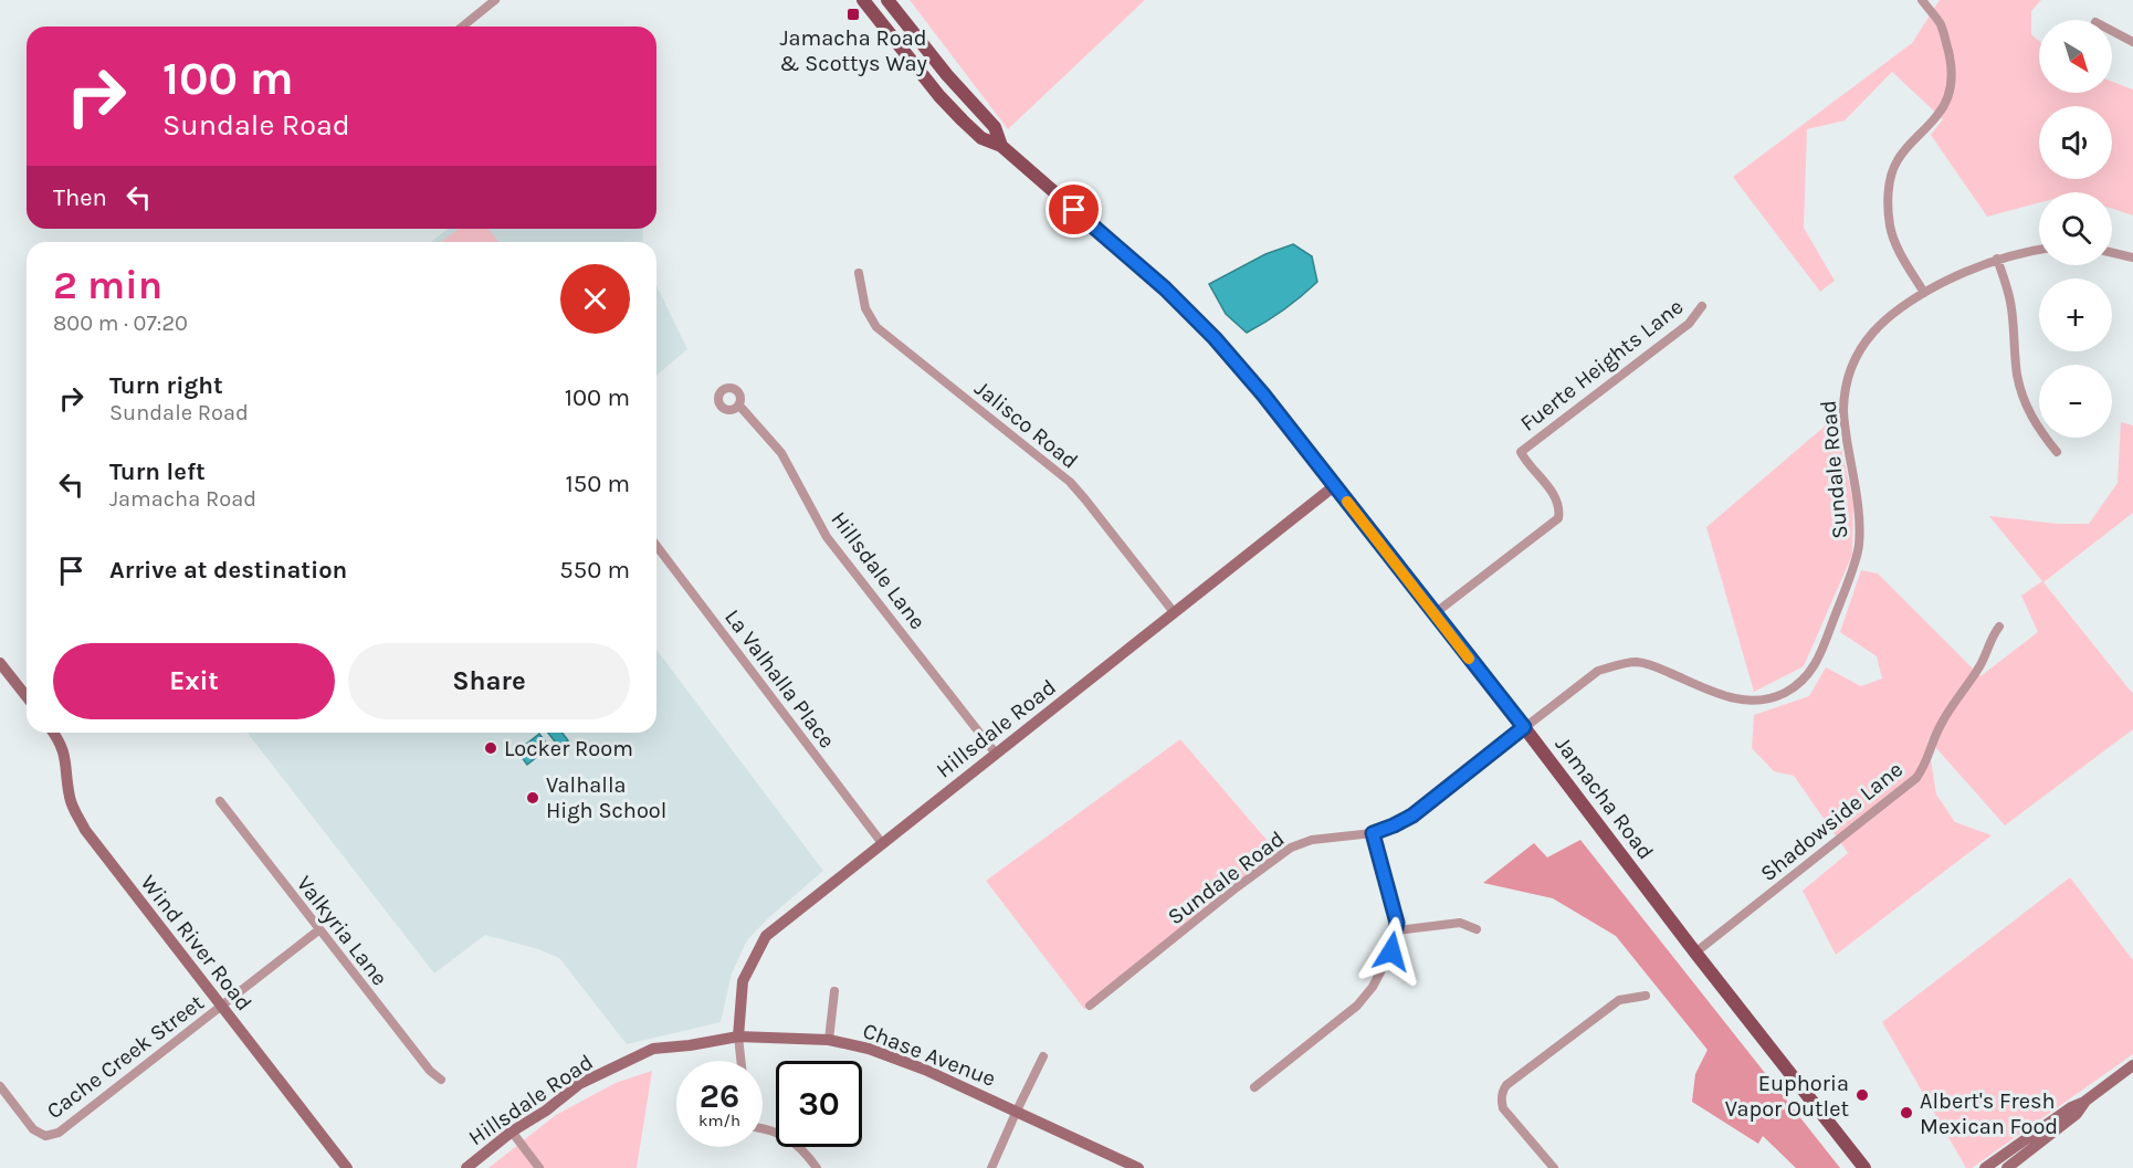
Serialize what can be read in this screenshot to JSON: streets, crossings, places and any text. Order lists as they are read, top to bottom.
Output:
{
  "streets": {
    "main road": ["Jamacha Road"],
    "street": [
      "Fuerte Heights Lane",
      "Jalisco Road",
      "Sundale Road",
      "Hillsdale Lane",
      "La Valhalla Place",
      "Hillsdale Road",
      "Shadowside Lane",
      "Valkyria Lane",
      "Wind River Road",
      "Chase Avenue",
      "Cache Creek Street"
    ]
  },
  "crossings": [
    ["Fuerte Heights Lane", "Jamacha Road"],
    ["Jalisco Road", "Hillsdale Road"],
    ["Sundale Road", "Jamacha Road"],
    ["Hillsdale Lane", "Hillsdale Road"],
    ["La Valhalla Place", "Hillsdale Road"],
    ["Hillsdale Road", "Jamacha Road"],
    ["Hillsdale Road", "Chase Avenue"],
    ["Jamacha Road", "Shadowside Lane"],
    ["Valkyria Lane", "Cache Creek Street"],
    ["Wind River Road", "Cache Creek Street"]
  ],
  "places": {
    "transit": ["Jamacha Road & Scottys Way"],
    "other": [
      "Locker Room",
      "Valhalla High School",
      "Euphoria Vapor Outlet",
      "Albert's Fresh Mexican Food"
    ]
  },
  "north": "bottom right",
  "page": {
    "map_buttons": ["+", "−"],
    "turn": ["100 m", "Sundale Road"],
    "then": "Then",
    "heading": ["2 min", "800 m · 07:20"],
    "list": [
      {
        "name": "Turn right",
        "note": "Sundale Road",
        "value": "100 m"
      },
      {
        "name": "Turn left",
        "note": "Jamacha Road",
        "value": "150 m"
      },
      {
        "name": "Arrive at destination",
        "value": "550 m"
      }
    ],
    "buttons": ["Exit", "Share"],
    "speed": "26 km/h",
    "limit": "30"
  }
}
